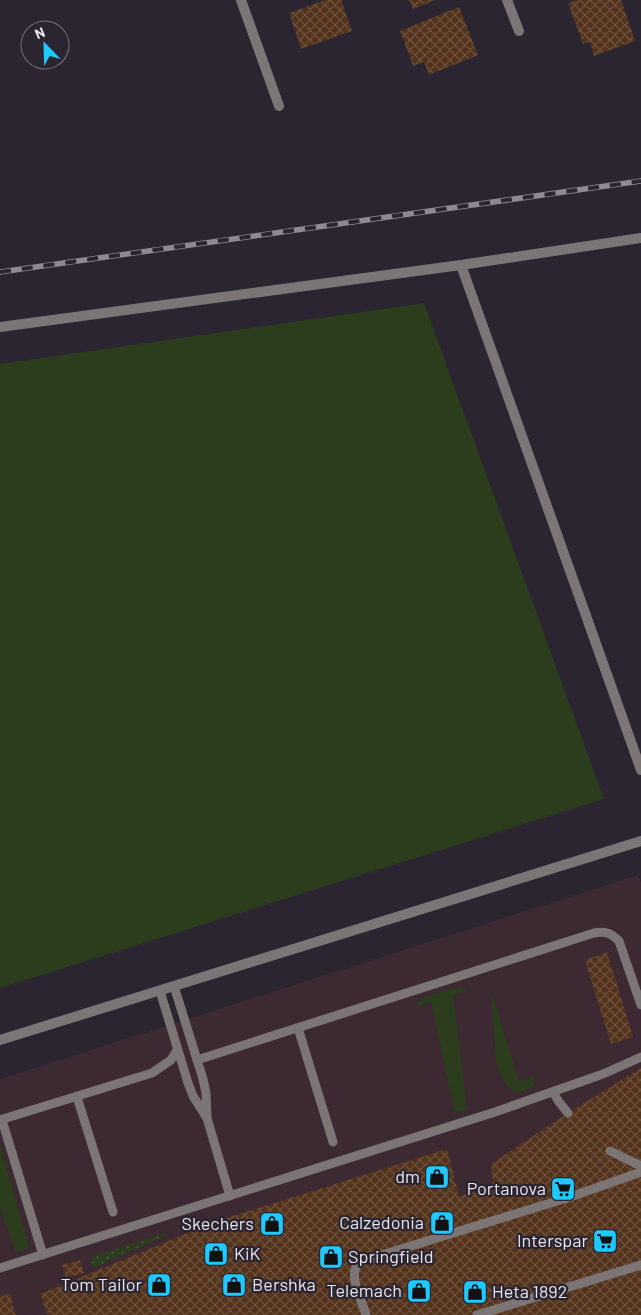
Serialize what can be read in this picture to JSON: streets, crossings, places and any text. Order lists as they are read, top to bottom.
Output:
{
  "places": {
    "shop": [
      "dm",
      "Calzedonia",
      "Skechers",
      "KiK",
      "Springfield",
      "Tom Tailor",
      "Bershka",
      "Telemach",
      "Heta 1892"
    ],
    "supermarket": ["Portanova", "Interspar"]
  },
  "north": "top left"
}
